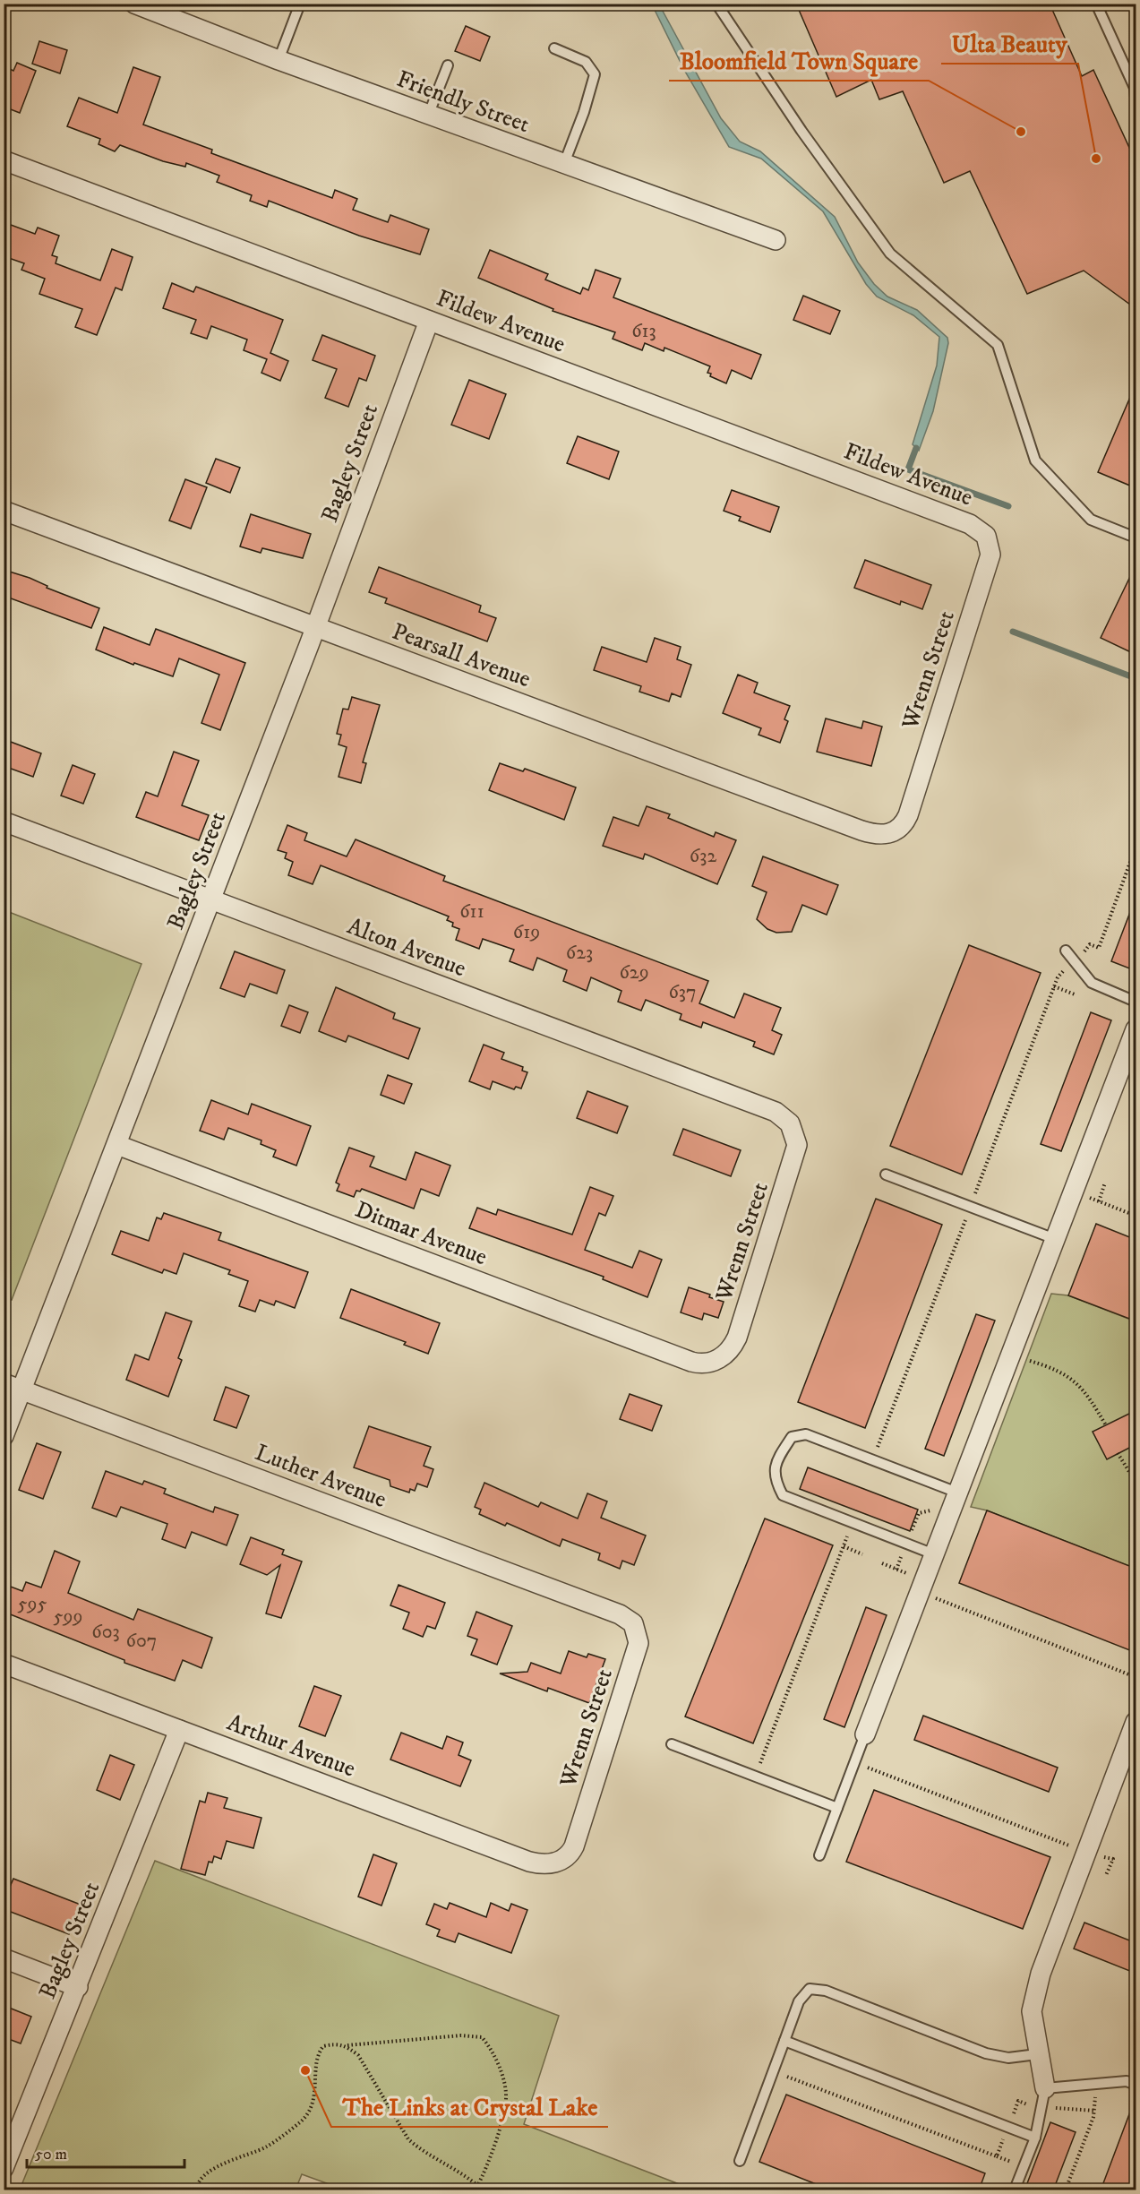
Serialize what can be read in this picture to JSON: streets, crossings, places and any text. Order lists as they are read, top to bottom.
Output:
{
  "streets": {
    "street": [
      "Friendly Street",
      "Fildew Avenue",
      "Bagley Street",
      "Pearsall Avenue",
      "Wrenn Street",
      "Alton Avenue",
      "Ditmar Avenue",
      "Luther Avenue",
      "Arthur Avenue"
    ]
  },
  "crossings": [
    ["Fildew Avenue", "Bagley Street"],
    ["Fildew Avenue", "Wrenn Street"],
    ["Bagley Street", "Pearsall Avenue"],
    ["Bagley Street", "Alton Avenue"],
    ["Bagley Street", "Ditmar Avenue"],
    ["Bagley Street", "Luther Avenue"],
    ["Bagley Street", "Arthur Avenue"],
    ["Pearsall Avenue", "Wrenn Street"],
    ["Wrenn Street", "Alton Avenue"],
    ["Wrenn Street", "Ditmar Avenue"],
    ["Wrenn Street", "Luther Avenue"],
    ["Wrenn Street", "Arthur Avenue"]
  ],
  "places": ["Bloomfield Town Square", "Ulta Beauty", "The Links at Crystal Lake"],
  "house_numbers": [
    "613",
    "632",
    "611",
    "619",
    "623",
    "629",
    "637",
    "595",
    "599",
    "603",
    "607"
  ],
  "scale_bar": "50 m"
}
